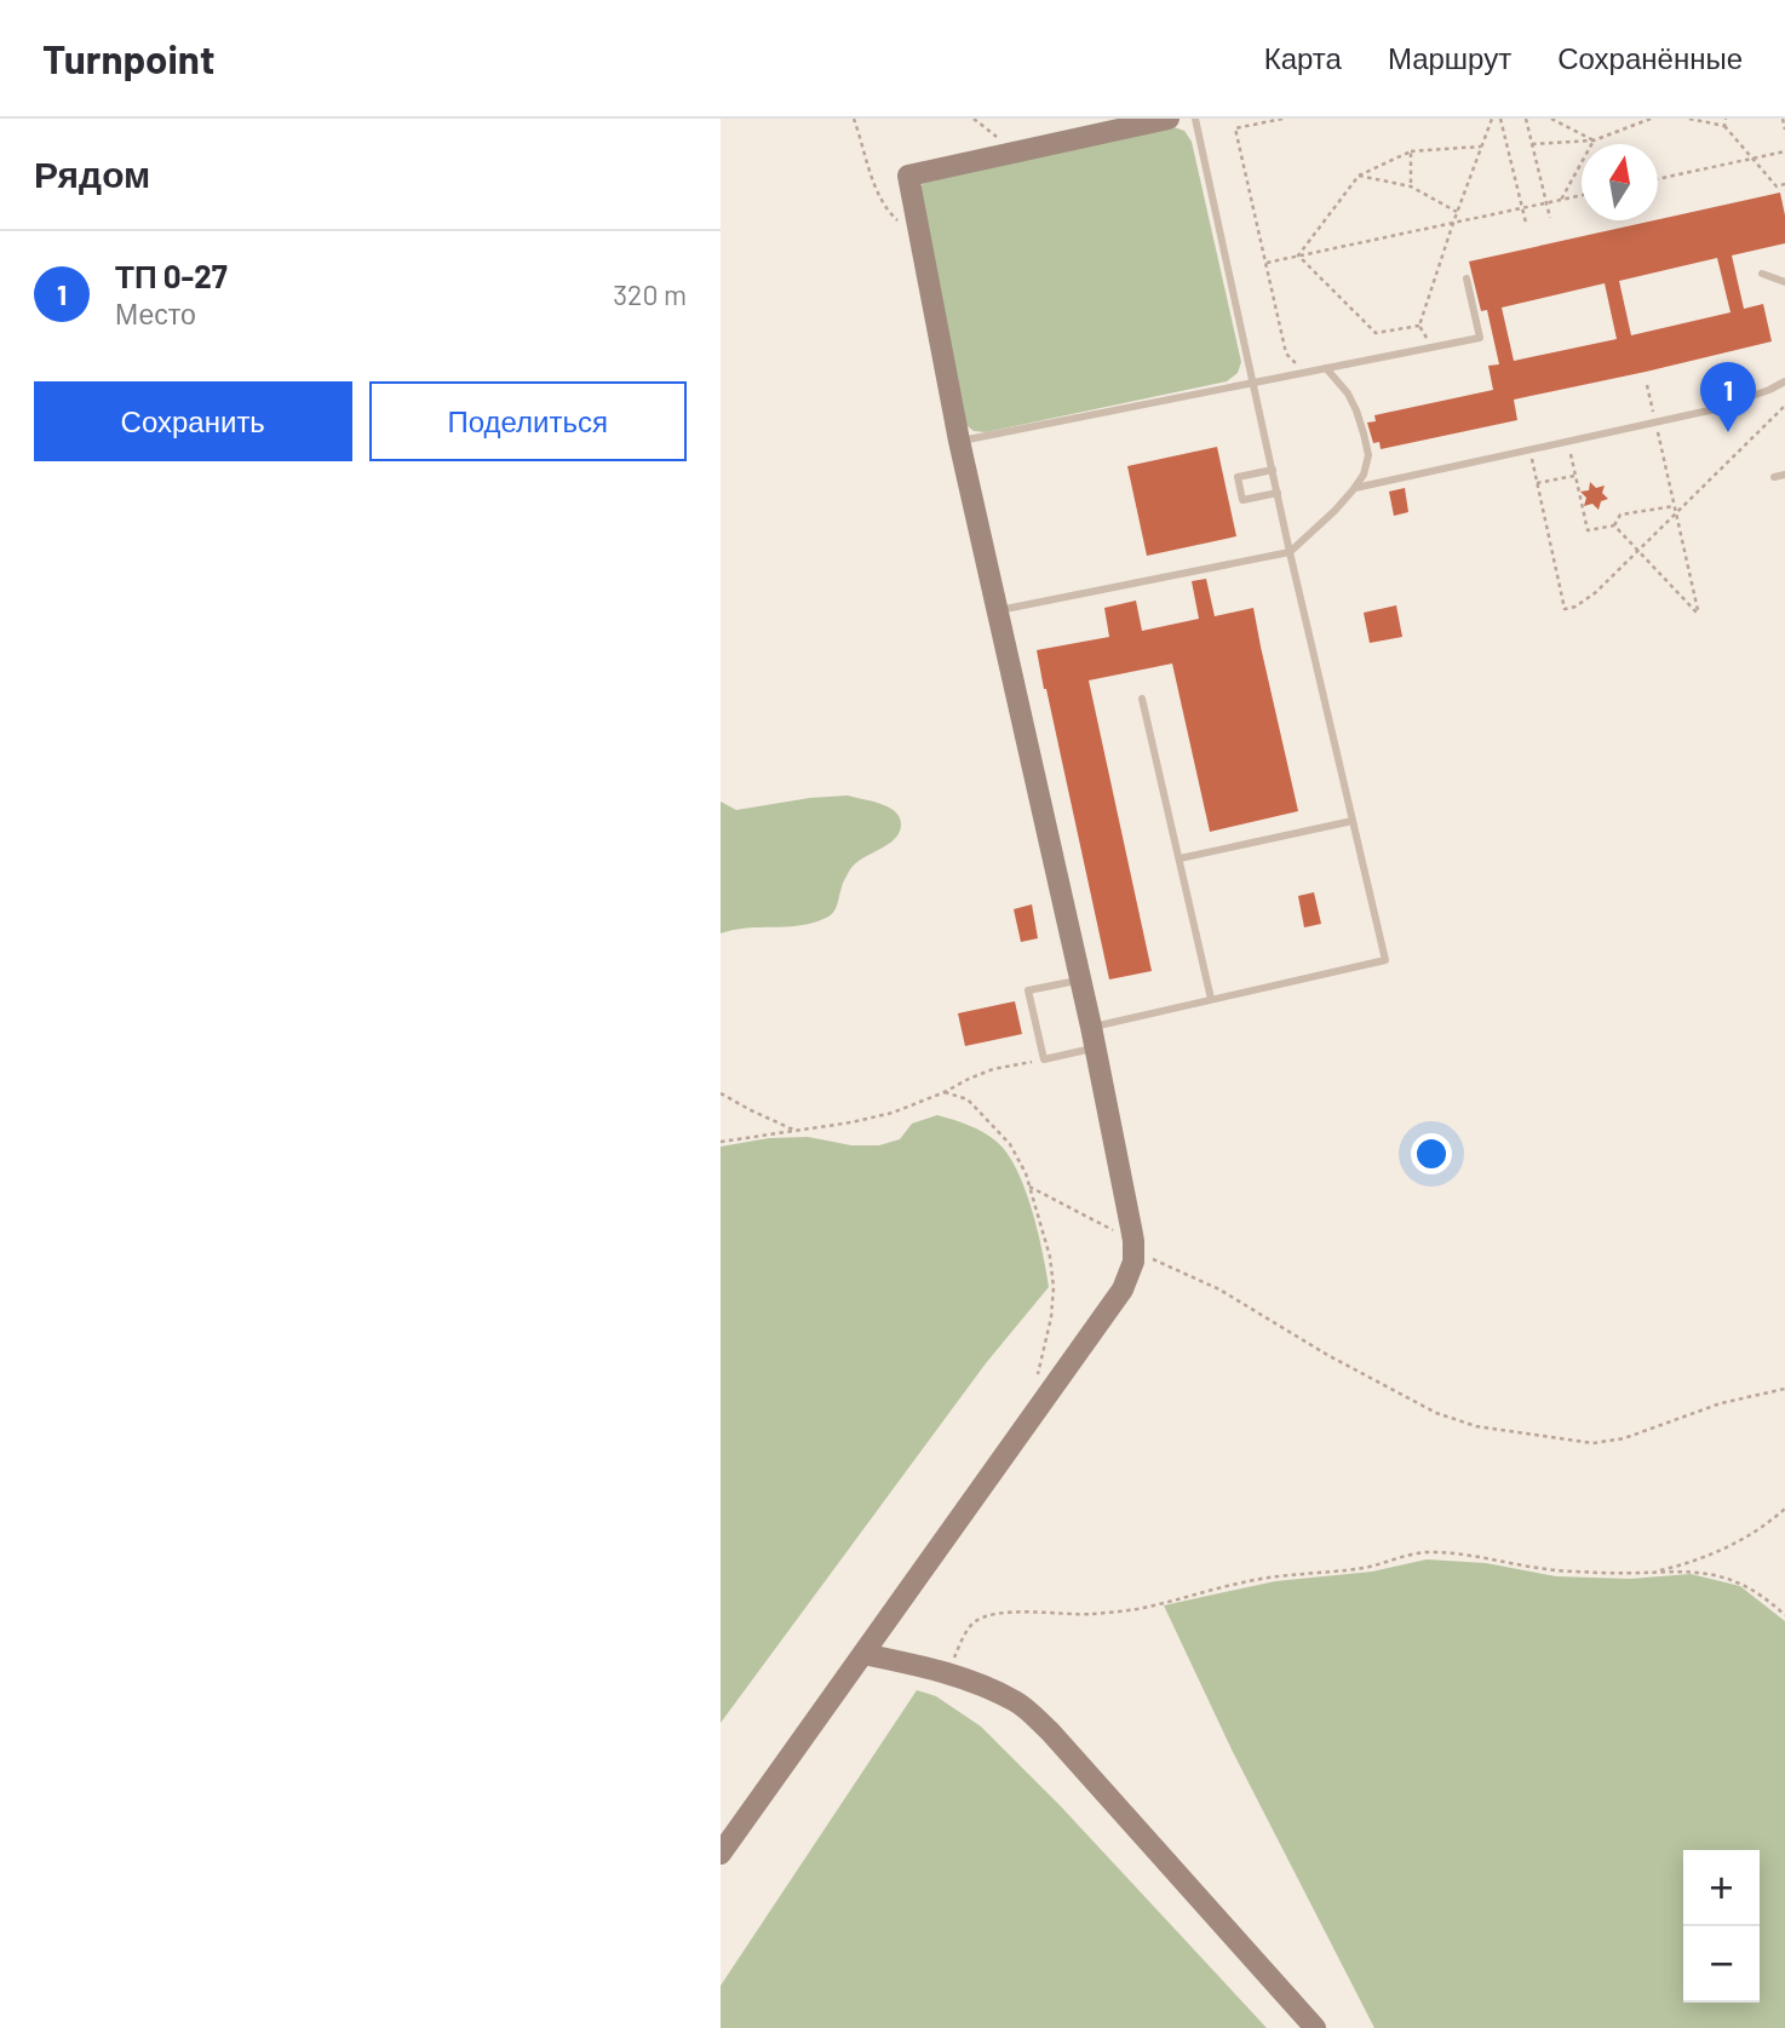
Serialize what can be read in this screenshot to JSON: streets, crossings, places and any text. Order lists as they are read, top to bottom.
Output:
{
  "north": "top",
  "page": {
    "header": "Turnpoint",
    "nav": ["Карта", "Маршрут", "Сохранённые"],
    "heading": "Рядом",
    "list": [
      {
        "mark": "1",
        "name": "ТП 0-27",
        "note": "Место",
        "value": "320 m"
      }
    ],
    "buttons": ["Сохранить", "Поделиться"],
    "pins": "1",
    "map_buttons": ["+", "−"]
  }
}
